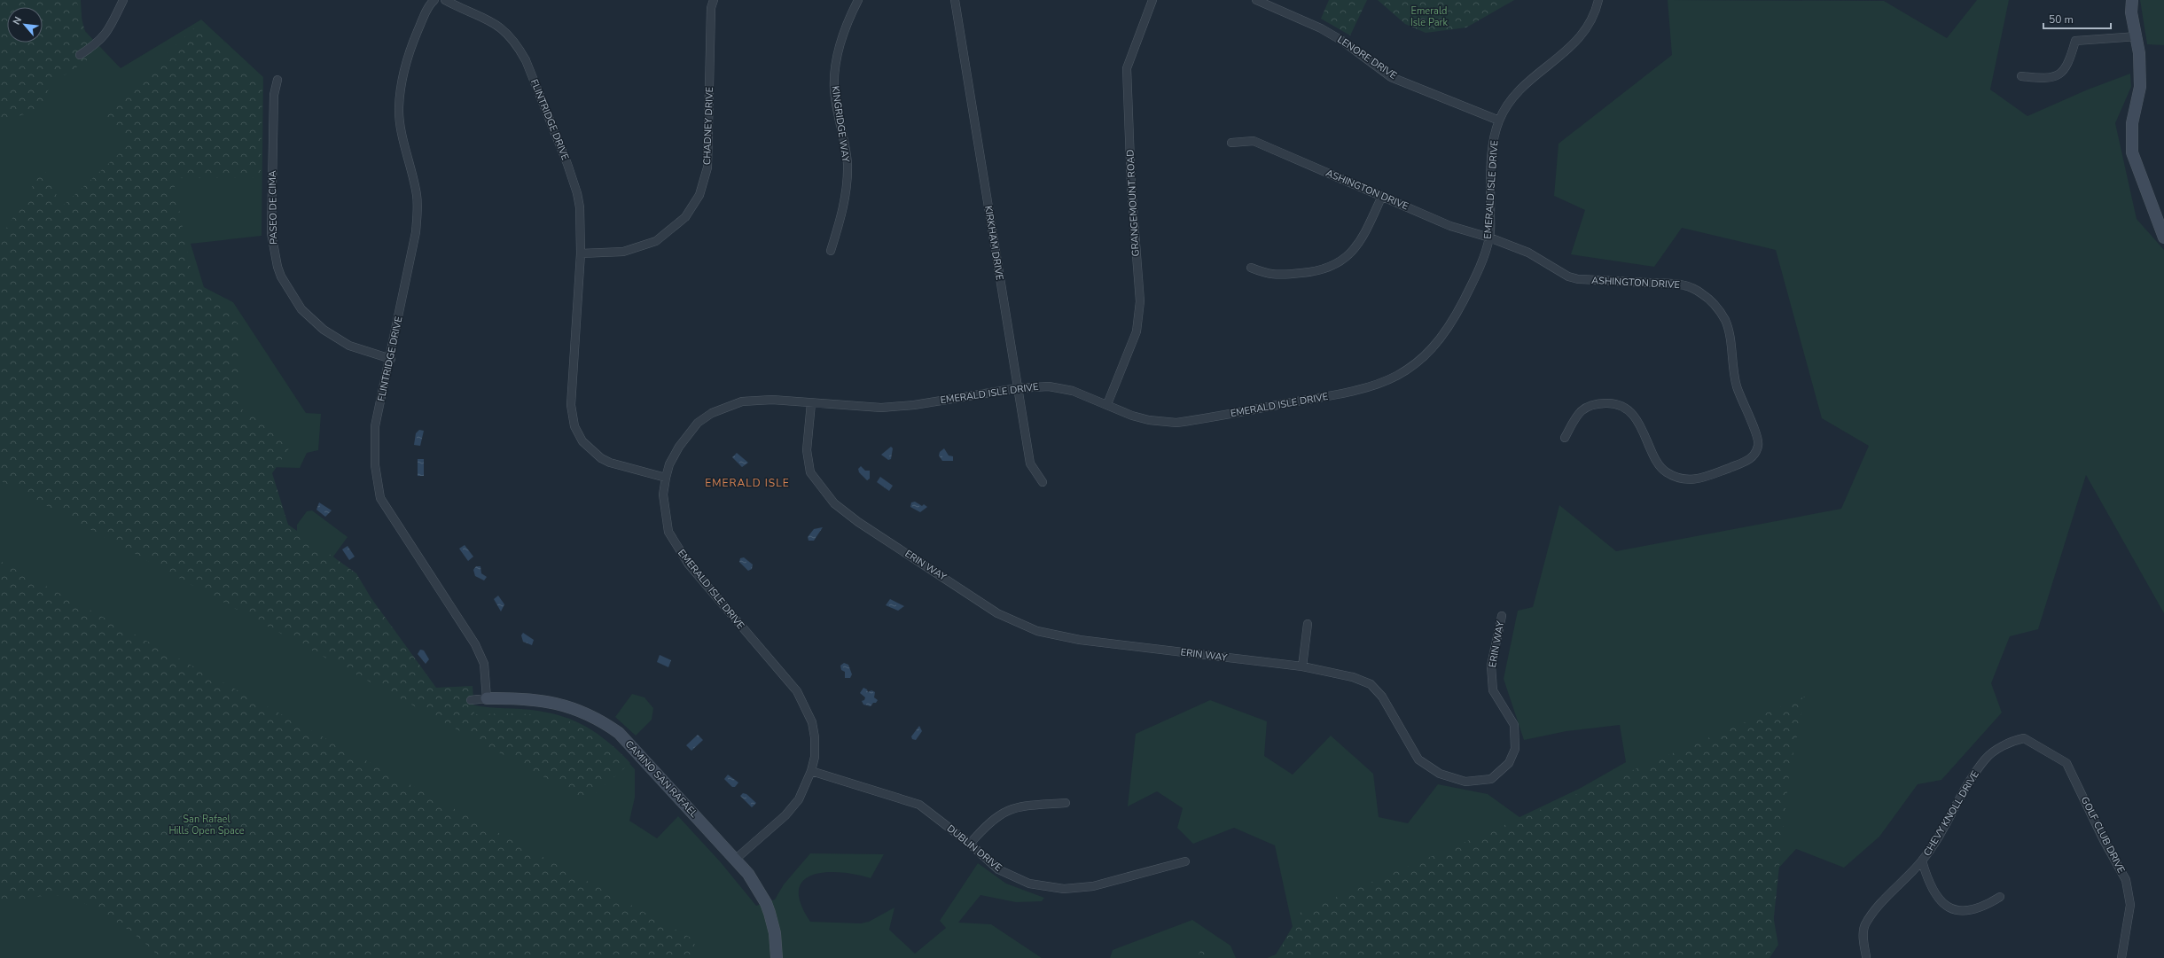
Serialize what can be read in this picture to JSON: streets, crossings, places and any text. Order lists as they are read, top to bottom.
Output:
{
  "streets": {
    "street": [
      "LENORE DRIVE",
      "FLINTRIDGE DRIVE",
      "KINGRIDGE WAY",
      "CHADNEY DRIVE",
      "ASHINGTON DRIVE",
      "EMERALD ISLE DRIVE",
      "GRANGEMOUNT ROAD",
      "PASEO DE CIMA",
      "KIRKHAM DRIVE",
      "ERIN WAY",
      "CAMINO SAN RAFAEL",
      "CHEVY KNOLL DRIVE",
      "GOLF CLUB DRIVE",
      "DUBLIN DRIVE"
    ]
  },
  "crossings": [
    ["LENORE DRIVE", "EMERALD ISLE DRIVE"],
    ["FLINTRIDGE DRIVE", "CHADNEY DRIVE"],
    ["FLINTRIDGE DRIVE", "EMERALD ISLE DRIVE"],
    ["FLINTRIDGE DRIVE", "PASEO DE CIMA"],
    ["FLINTRIDGE DRIVE", "CAMINO SAN RAFAEL"],
    ["ASHINGTON DRIVE", "EMERALD ISLE DRIVE"],
    ["EMERALD ISLE DRIVE", "GRANGEMOUNT ROAD"],
    ["EMERALD ISLE DRIVE", "KIRKHAM DRIVE"],
    ["EMERALD ISLE DRIVE", "ERIN WAY"],
    ["EMERALD ISLE DRIVE", "CAMINO SAN RAFAEL"],
    ["EMERALD ISLE DRIVE", "DUBLIN DRIVE"],
    ["CHEVY KNOLL DRIVE", "GOLF CLUB DRIVE"]
  ],
  "districts": ["EMERALD ISLE"],
  "parks": ["Emerald Isle Park", "San Rafael Hills Open Space"],
  "scale_bar": "50 m",
  "north": "top left"
}
